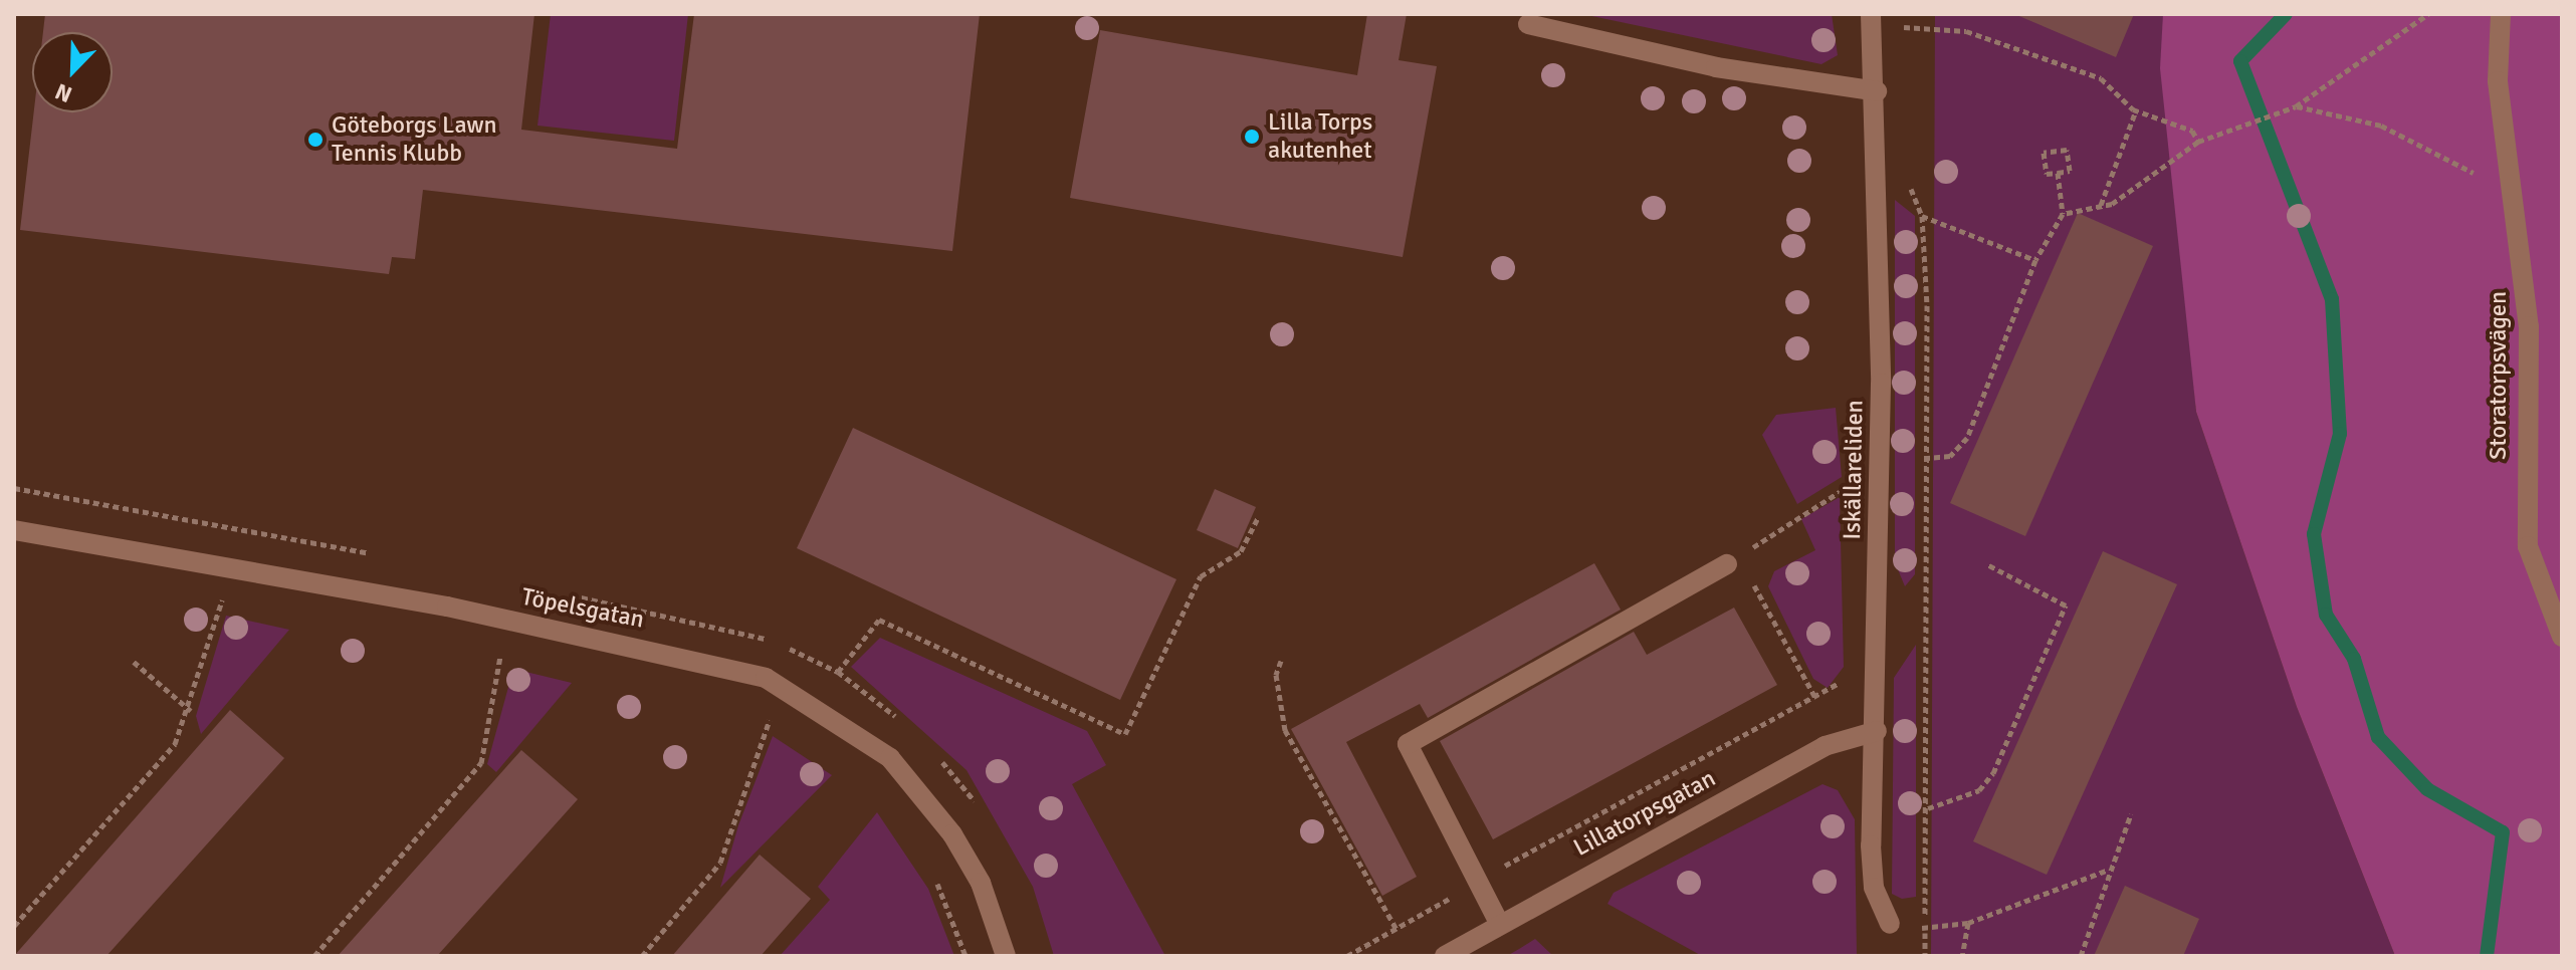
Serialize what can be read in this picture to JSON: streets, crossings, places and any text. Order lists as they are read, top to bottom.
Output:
{
  "streets": {
    "street": [
      "Storatorpsvägen",
      "Iskällareliden",
      "Töpelsgatan",
      "Lillatorpsgatan"
    ]
  },
  "crossings": [
    ["Iskällareliden", "Lillatorpsgatan"]
  ],
  "places": ["Lilla Torps akutenhet", "Göteborgs Lawn Tennis Klubb"],
  "north": "bottom left"
}
